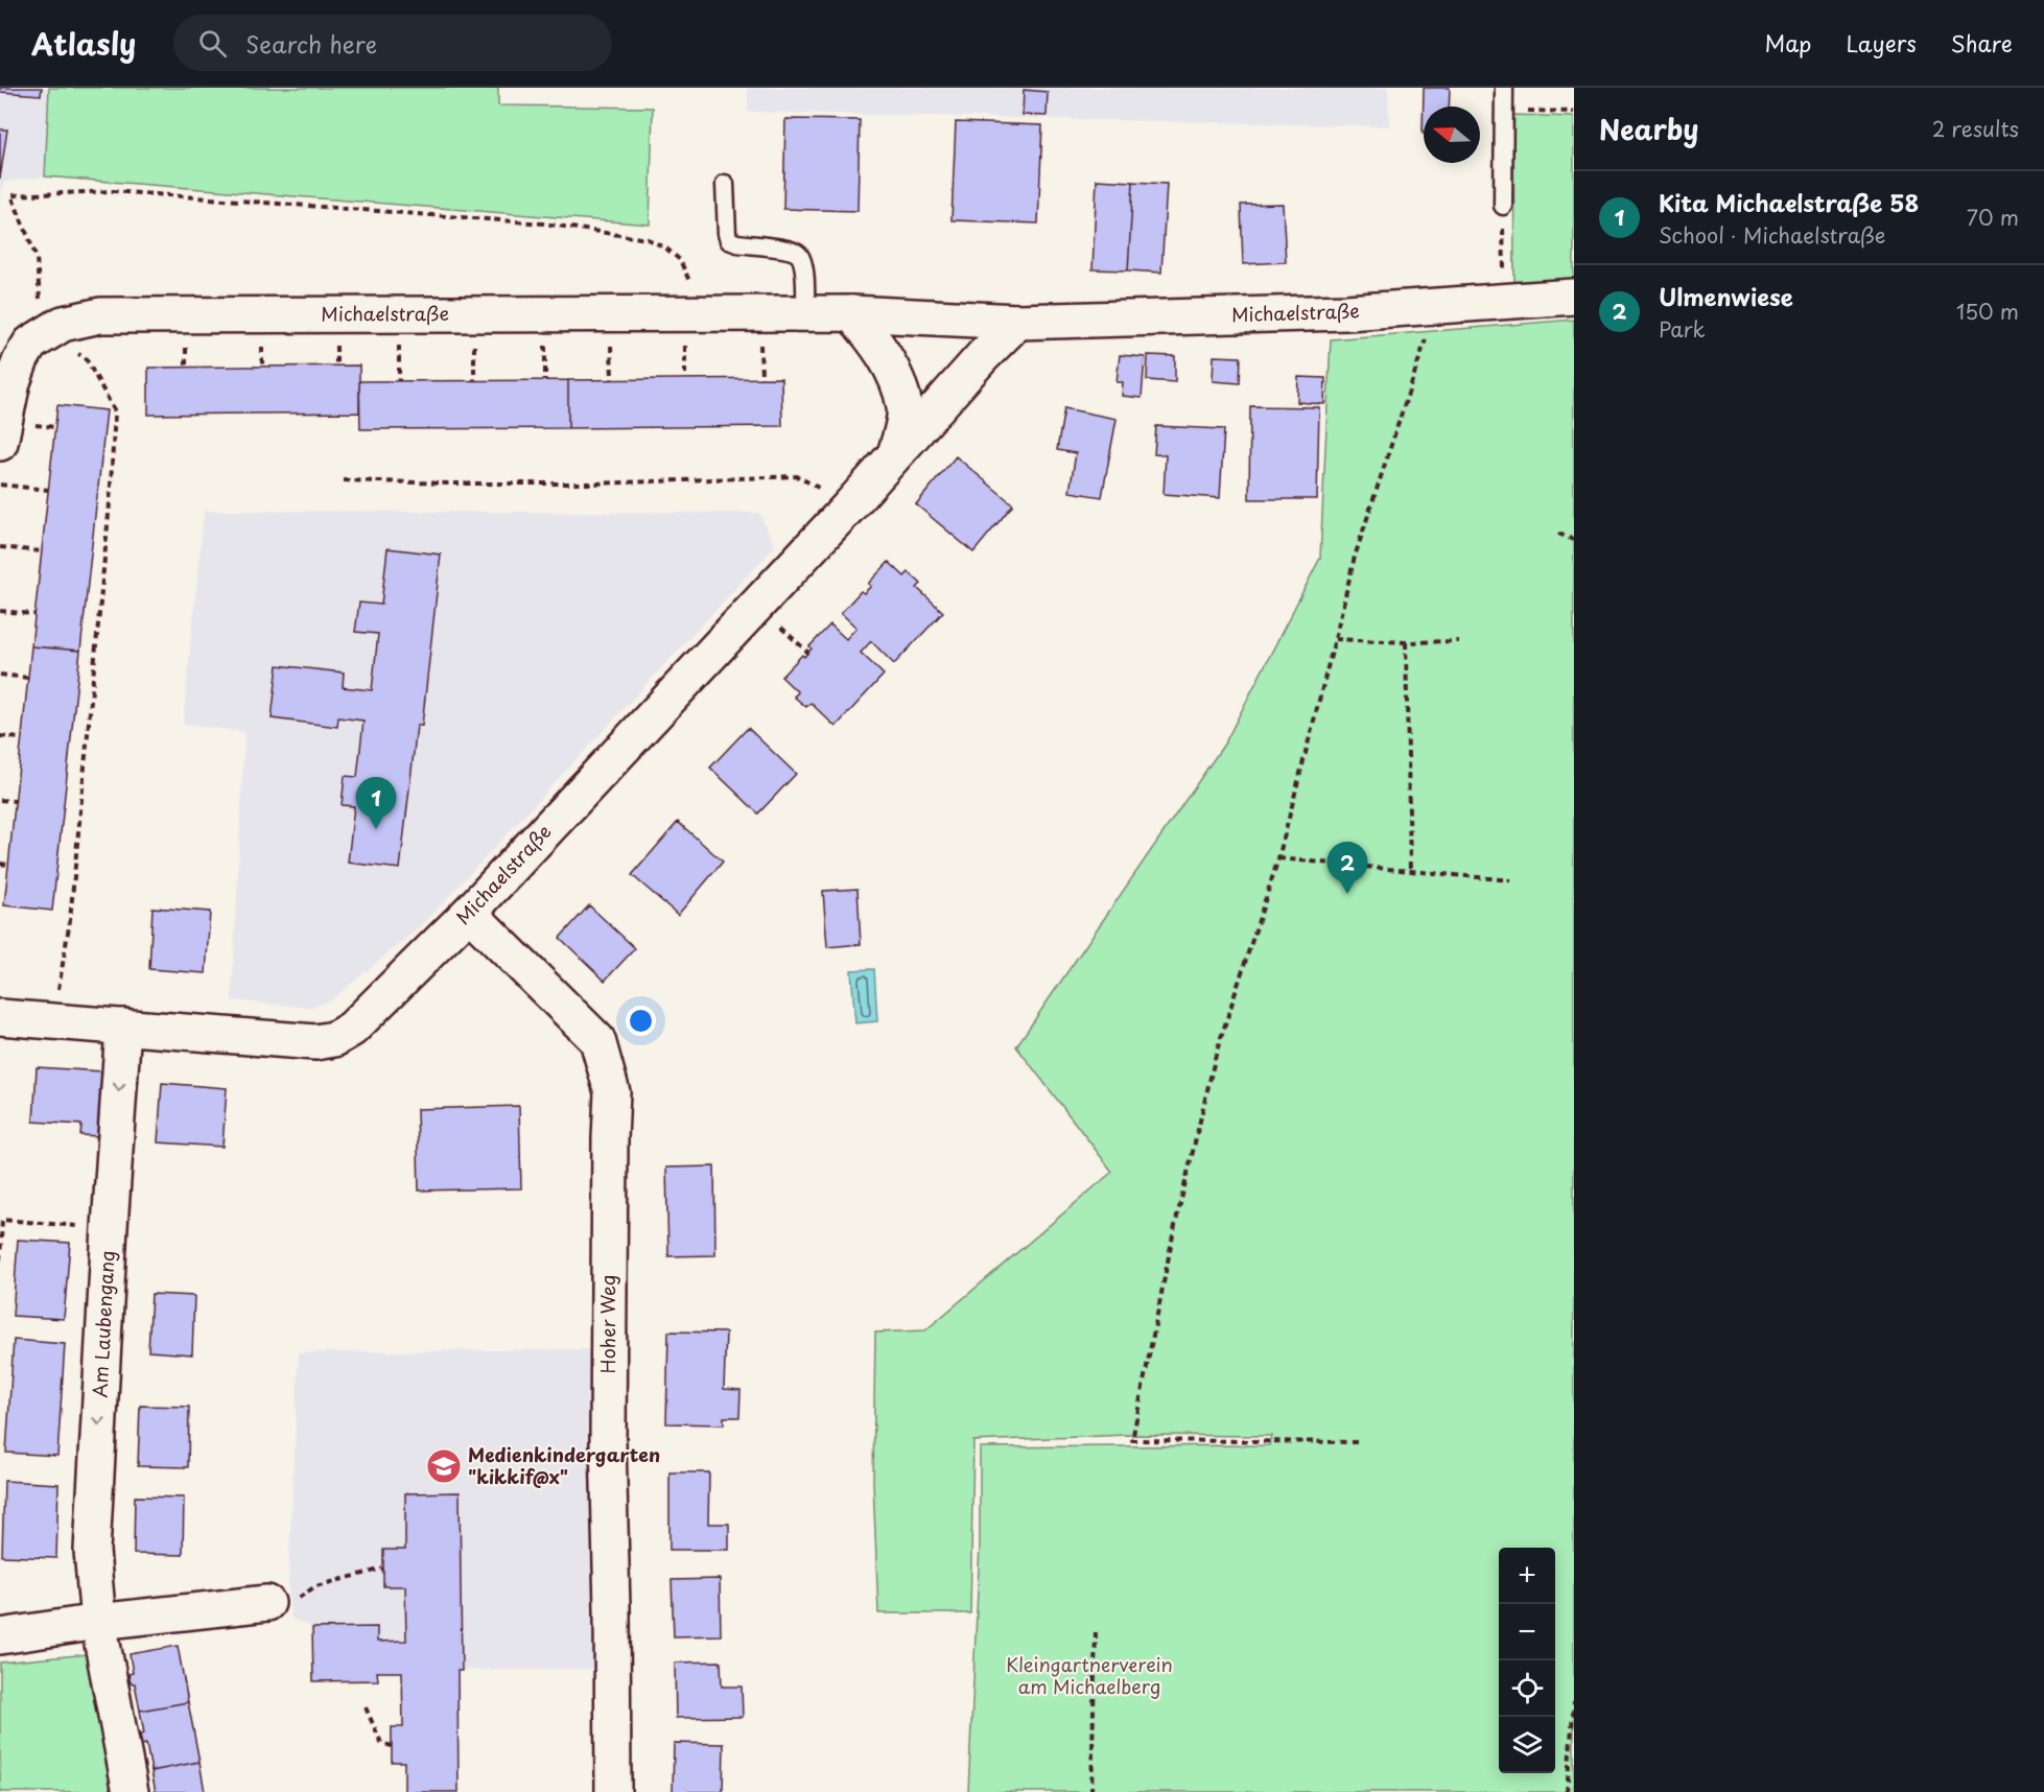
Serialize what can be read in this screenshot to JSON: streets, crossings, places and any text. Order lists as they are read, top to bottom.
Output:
{
  "streets": {
    "street": ["Michaelstraße", "Am Laubengang", "Hoher Weg"]
  },
  "crossings": [
    ["Michaelstraße", "Am Laubengang"],
    ["Michaelstraße", "Hoher Weg"]
  ],
  "one_way": ["Am Laubengang"],
  "parks": ["Kleingartnerverein am Michaelberg"],
  "places": {
    "school or university": ["Medienkindergarten \"kikkif@x\""]
  },
  "north": "left",
  "page": {
    "header": "Atlasly",
    "search": "Search here",
    "nav": ["Map", "Layers", "Share"],
    "heading": ["Nearby", "2 results"],
    "list": [
      {
        "mark": "1",
        "name": "Kita Michaelstraße 58",
        "note": "School · Michaelstraße",
        "value": "70 m"
      },
      {
        "mark": "2",
        "name": "Ulmenwiese",
        "note": "Park",
        "value": "150 m"
      }
    ],
    "pins": ["1", "2"],
    "map_buttons": ["+", "−"]
  }
}
